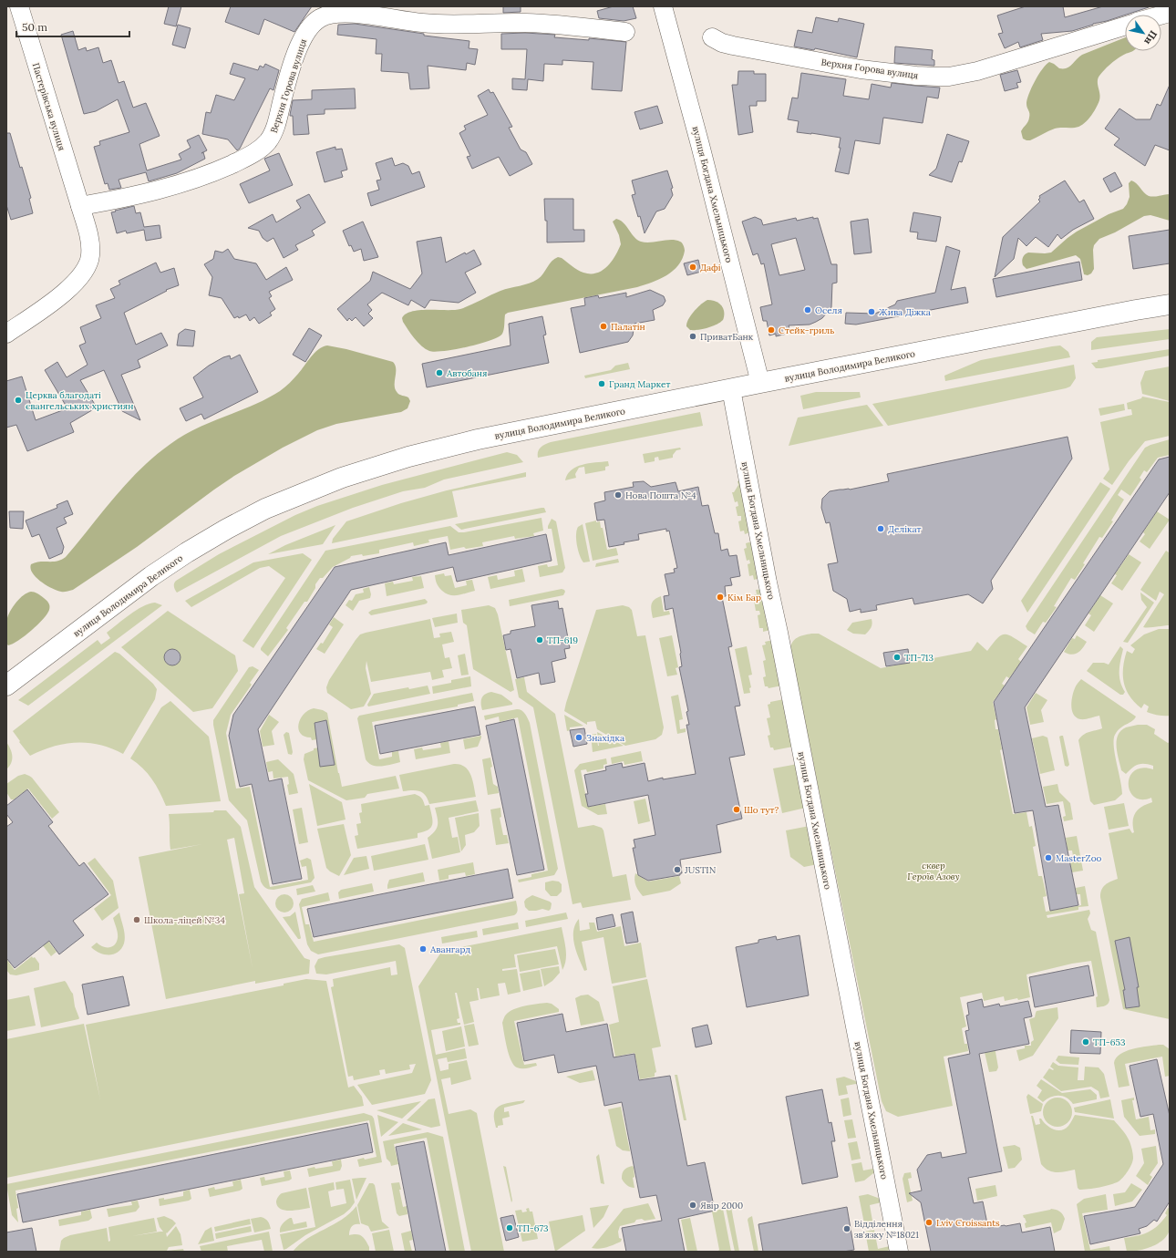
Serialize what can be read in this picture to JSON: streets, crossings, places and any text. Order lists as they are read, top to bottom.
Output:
{
  "streets": {
    "main road": ["вулиця Володимира Великого"],
    "street": ["Верхня Горова вулиця", "Пастерівська вулиця", "вулиця Богдана Хмельницького"]
  },
  "crossings": [
    ["Верхня Горова вулиця", "Пастерівська вулиця"],
    ["вулиця Богдана Хмельницького", "вулиця Володимира Великого"]
  ],
  "parks": ["сквер Героїв Азову"],
  "places": [
    "Дафі",
    "Оселя",
    "Жива Діжка",
    "Палатін",
    "Стейк-гриль",
    "ПриватБанк",
    "Автобаня",
    "Гранд Маркет",
    "Церква благодаті євангельських християн",
    "Нова Пошта №4",
    "Делікат",
    "Кім Бар",
    "ТП-619",
    "ТП-713",
    "Знахідка",
    "Шо тут?",
    "MasterZoo",
    "JUSTIN",
    "Школа-ліцей №34",
    "Авангард",
    "ТП-653",
    "Явір 2000",
    "Lviv Croissants",
    "ТП-673",
    "Відділення зв’язку №18021"
  ],
  "scale_bar": "50 m",
  "north": "bottom right"
}
